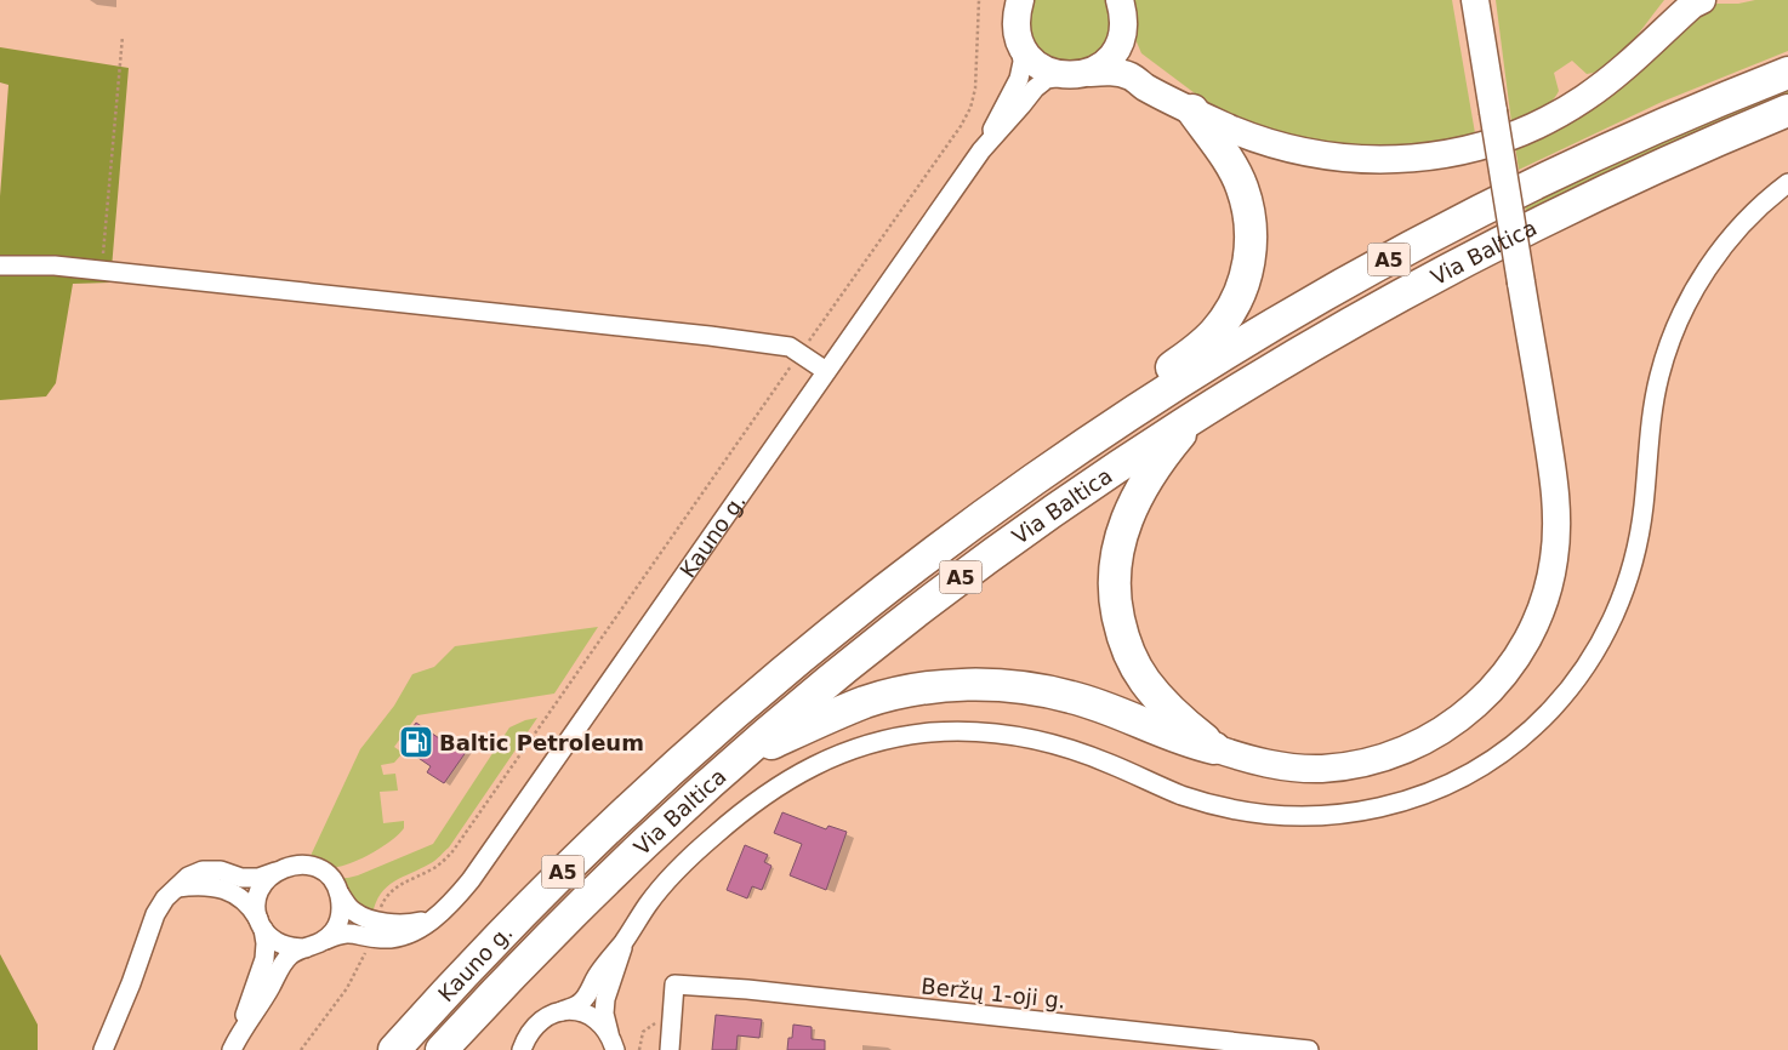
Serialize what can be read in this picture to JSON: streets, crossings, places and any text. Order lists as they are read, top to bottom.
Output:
{
  "streets": {
    "highway": ["Via Baltica", "A5", "Kauno g."],
    "street": ["Beržų 1-oji g."]
  },
  "crossings": [
    ["Via Baltica", "Kauno g."]
  ],
  "places": {
    "fuel station": ["Baltic Petroleum"]
  }
}
